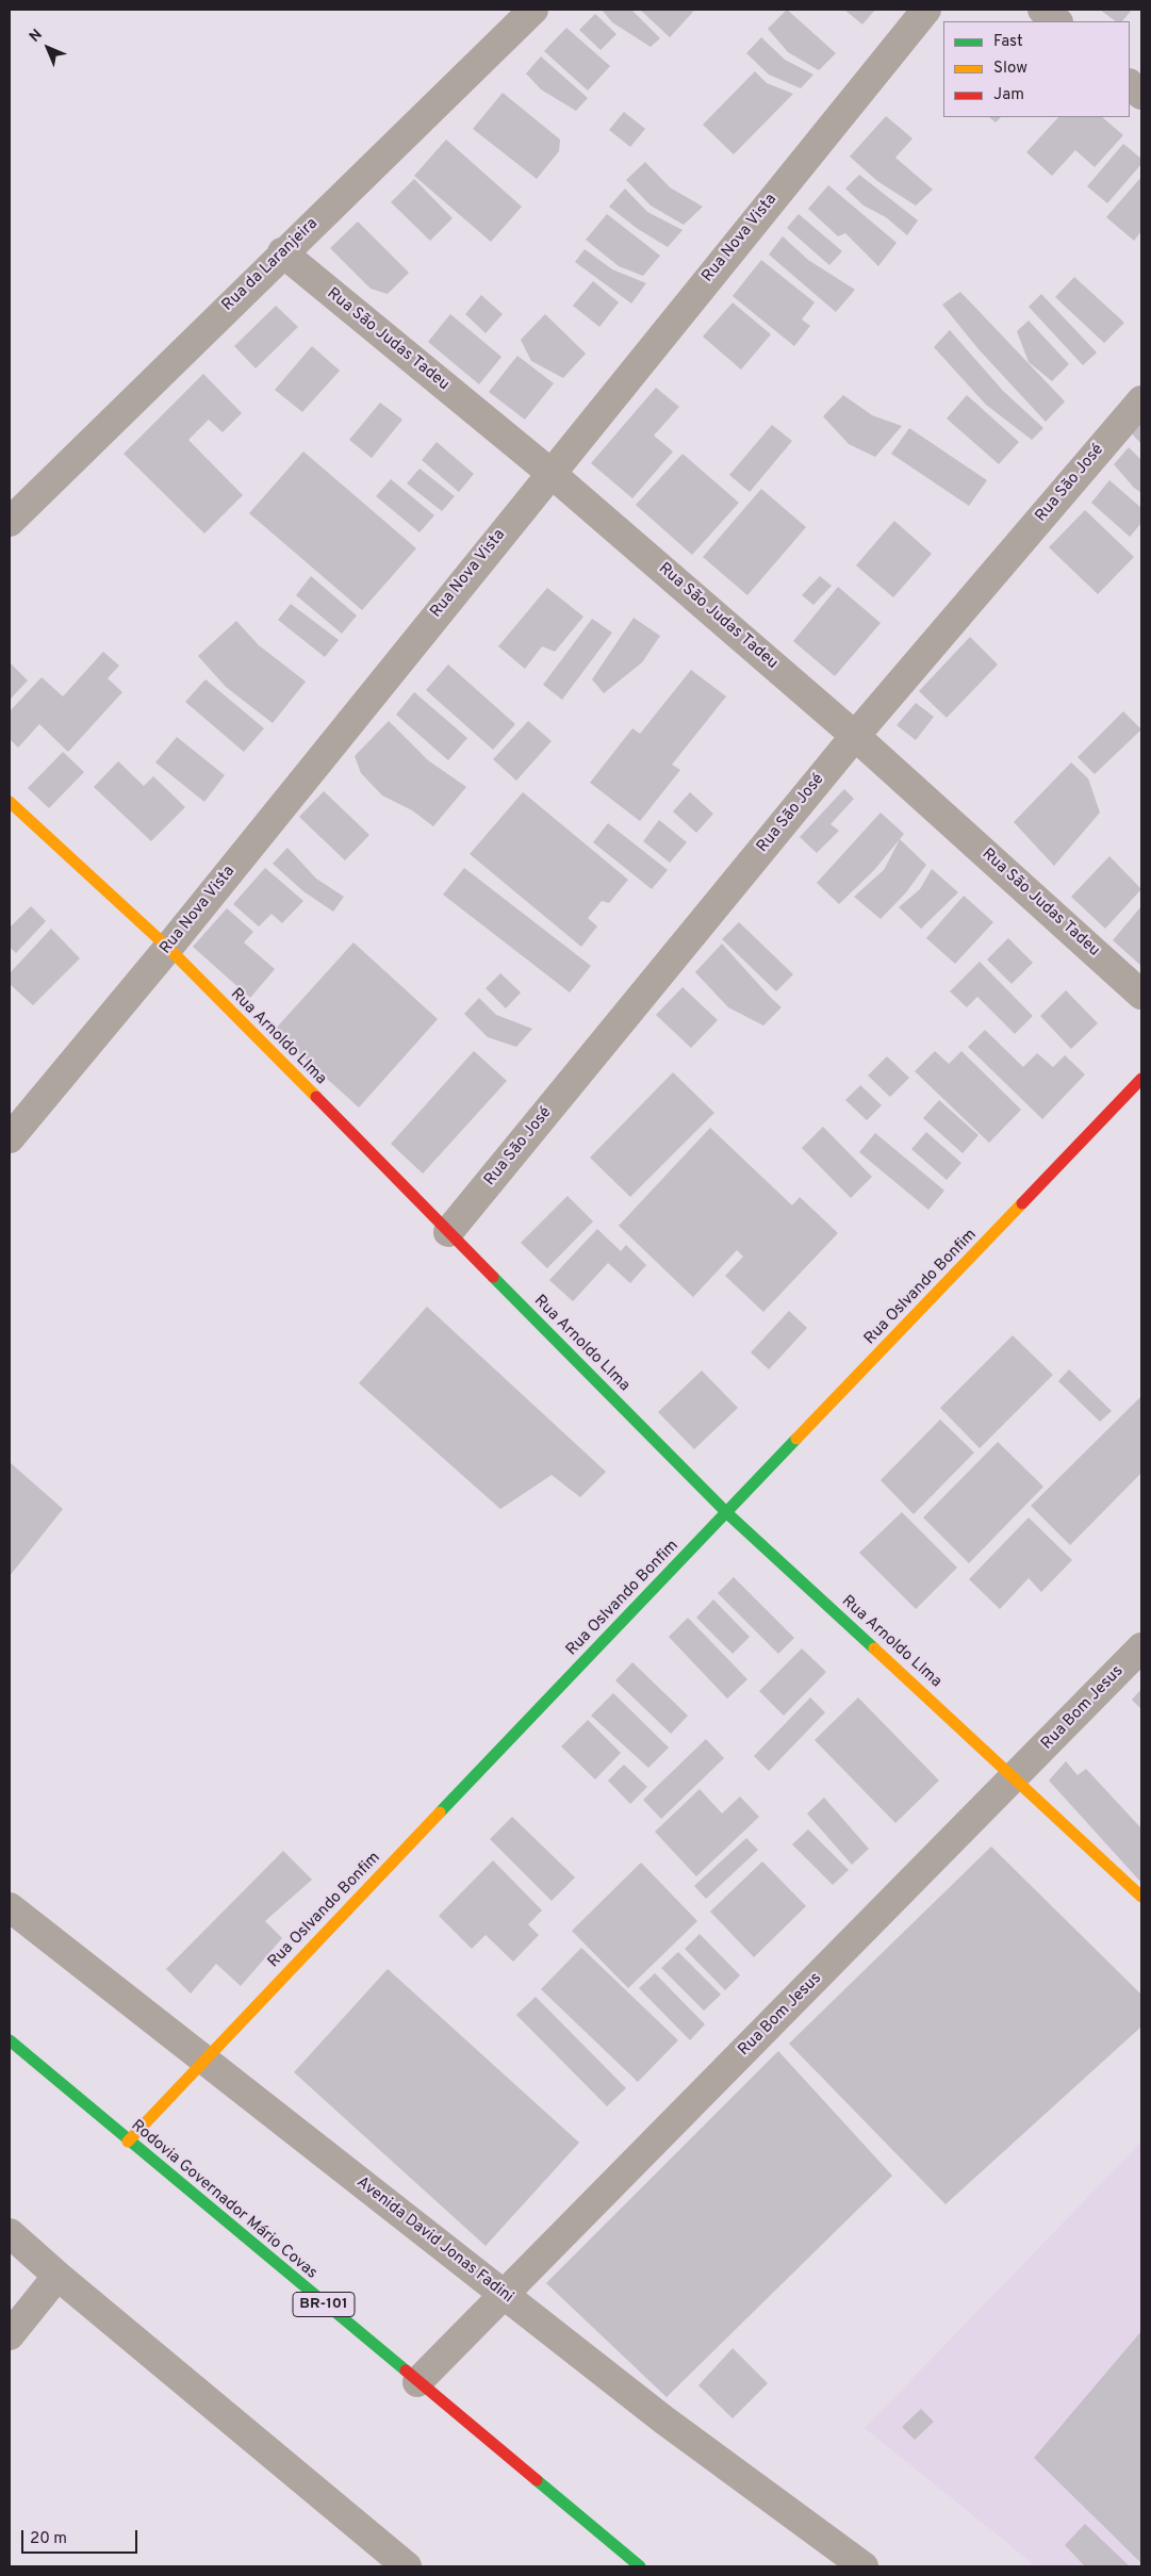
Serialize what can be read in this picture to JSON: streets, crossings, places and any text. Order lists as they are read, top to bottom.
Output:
{
  "streets": {
    "main road": [
      "Rua Arnoldo LIma",
      "Rua Oslvando Bonfim",
      "Rodovia Governador Mário Covas",
      "BR-101"
    ],
    "street": [
      "Rua Nova Vista",
      "Rua da Laranjeira",
      "Rua São Judas Tadeu",
      "Rua São José",
      "Rua Bom Jesus",
      "Avenida David Jonas Fadini"
    ]
  },
  "crossings": [
    ["Rua Nova Vista", "Rua São Judas Tadeu"],
    ["Rua Nova Vista", "Rua Arnoldo LIma"],
    ["Rua da Laranjeira", "Rua São Judas Tadeu"],
    ["Rua São Judas Tadeu", "Rua São José"],
    ["Rua São José", "Rua Arnoldo LIma"],
    ["Rua Arnoldo LIma", "Rua Oslvando Bonfim"],
    ["Rua Arnoldo LIma", "Rua Bom Jesus"],
    ["Rua Oslvando Bonfim", "Rodovia Governador Mário Covas"],
    ["Rua Oslvando Bonfim", "Avenida David Jonas Fadini"],
    ["Rua Bom Jesus", "Rodovia Governador Mário Covas"],
    ["Rua Bom Jesus", "Avenida David Jonas Fadini"]
  ],
  "legend": ["Fast", "Slow", "Jam"],
  "scale_bar": "20 m",
  "north": "top left"
}
